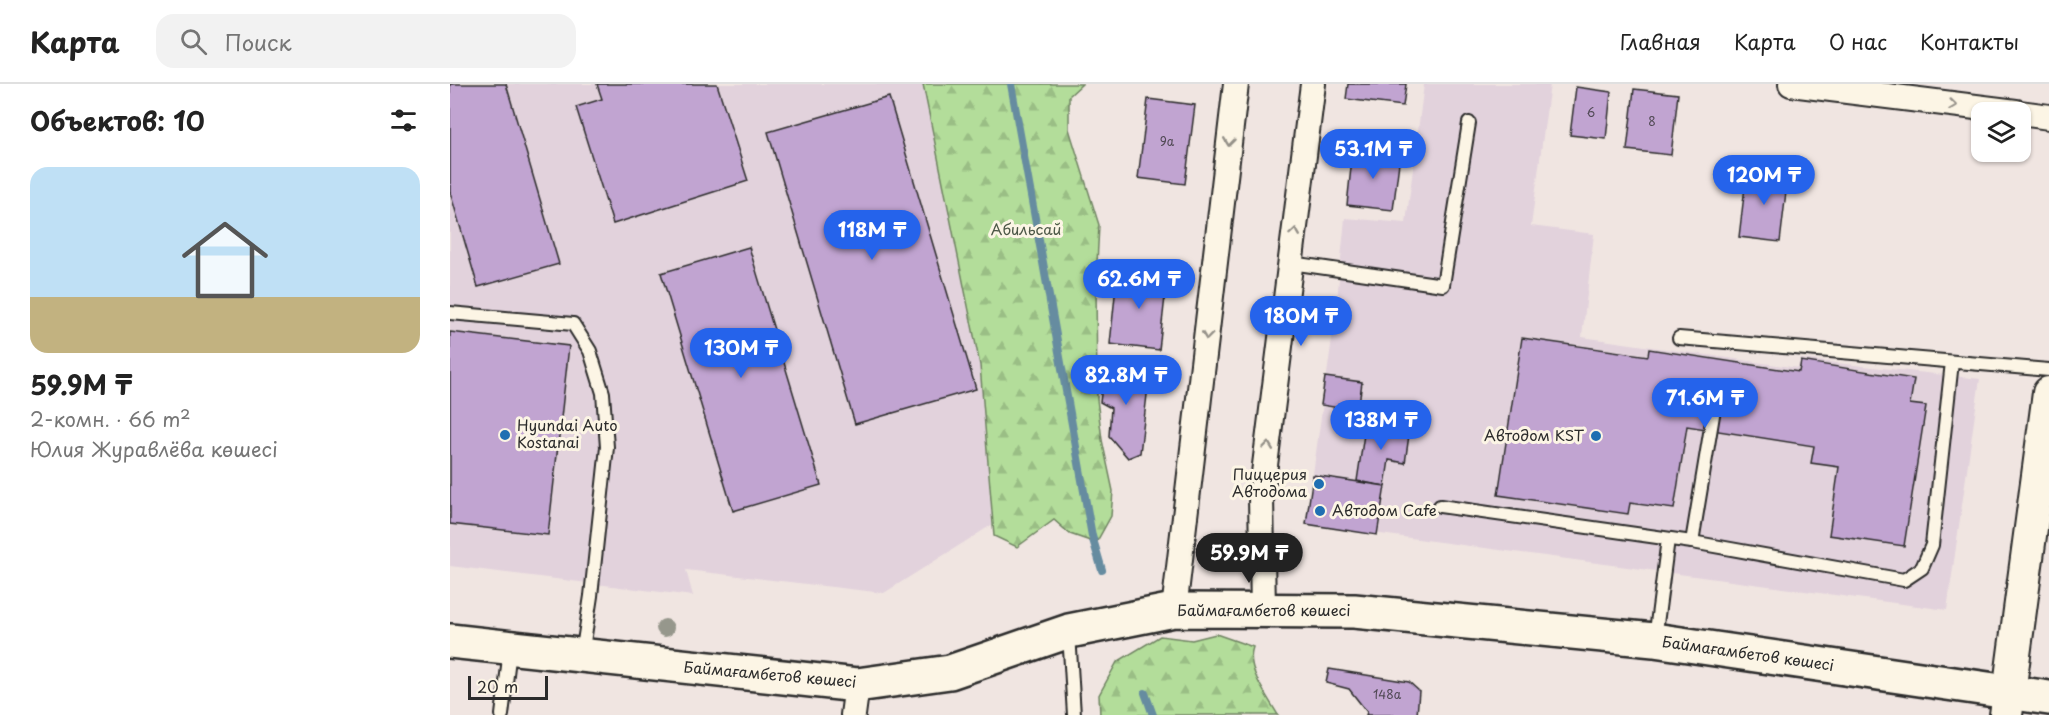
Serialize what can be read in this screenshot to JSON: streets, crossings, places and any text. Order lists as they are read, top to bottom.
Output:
{
  "streets": {
    "main road": ["Баймағамбетов көшесі"]
  },
  "parks": ["Абильсай"],
  "places": [
    "Hyundai Auto Kostanai",
    "Автодом KST",
    "Пиццерия Автодома",
    "Автодом Cafe"
  ],
  "house_numbers": [
    "6",
    "8",
    "9а",
    "148а"
  ],
  "scale_bar": "20 m",
  "page": {
    "header": "Карта",
    "search": "Поиск",
    "nav": [
      "Главная",
      "Карта",
      "О нас",
      "Контакты"
    ],
    "heading": "Объектов: 10",
    "price": [
      "53.1M ₸",
      "120M ₸",
      "118M ₸",
      "62.6M ₸",
      "180M ₸",
      "130M ₸",
      "82.8M ₸",
      "71.6M ₸",
      "138M ₸",
      "59.9M ₸"
    ],
    "list": [
      {
        "name": "59.9M ₸",
        "note": "2-комн. · 66 m² · Юлия Журавлёва көшесі"
      }
    ],
    "scale": "20 m"
  }
}
